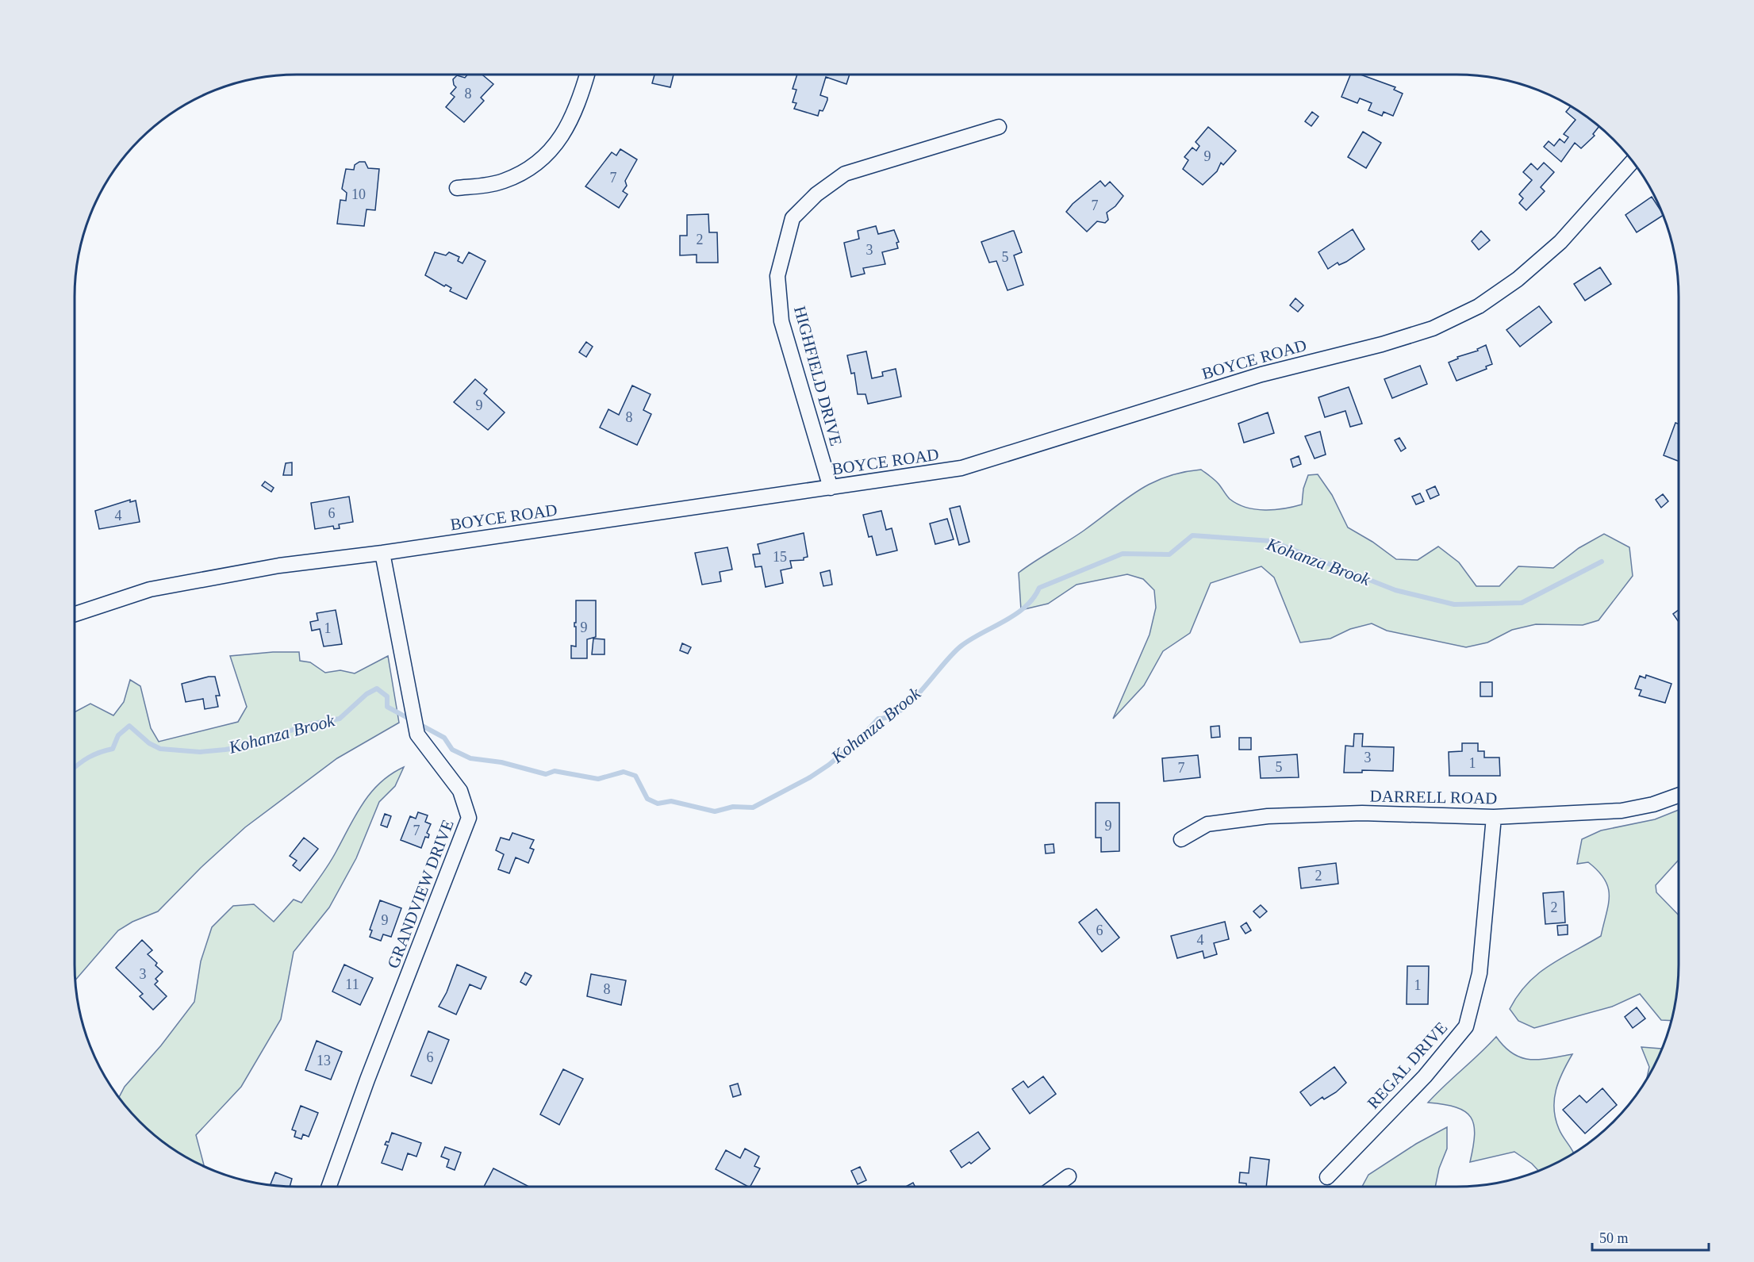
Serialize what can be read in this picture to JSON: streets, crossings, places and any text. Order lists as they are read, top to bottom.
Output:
{
  "streets": {
    "street": [
      "BOYCE ROAD",
      "HIGHFIELD DRIVE",
      "DARRELL ROAD",
      "GRANDVIEW DRIVE",
      "REGAL DRIVE"
    ]
  },
  "crossings": [
    ["BOYCE ROAD", "HIGHFIELD DRIVE"],
    ["BOYCE ROAD", "GRANDVIEW DRIVE"],
    ["DARRELL ROAD", "REGAL DRIVE"]
  ],
  "water": ["Kohanza Brook"],
  "house_numbers": [
    "8",
    "9",
    "7",
    "10",
    "7",
    "2",
    "3",
    "5",
    "9",
    "8",
    "6",
    "4",
    "15",
    "9",
    "1",
    "3",
    "1",
    "5",
    "7",
    "9",
    "7",
    "2",
    "2",
    "9",
    "6",
    "4",
    "3",
    "11",
    "1",
    "8",
    "6",
    "13"
  ],
  "scale_bar": "50 m"
}
